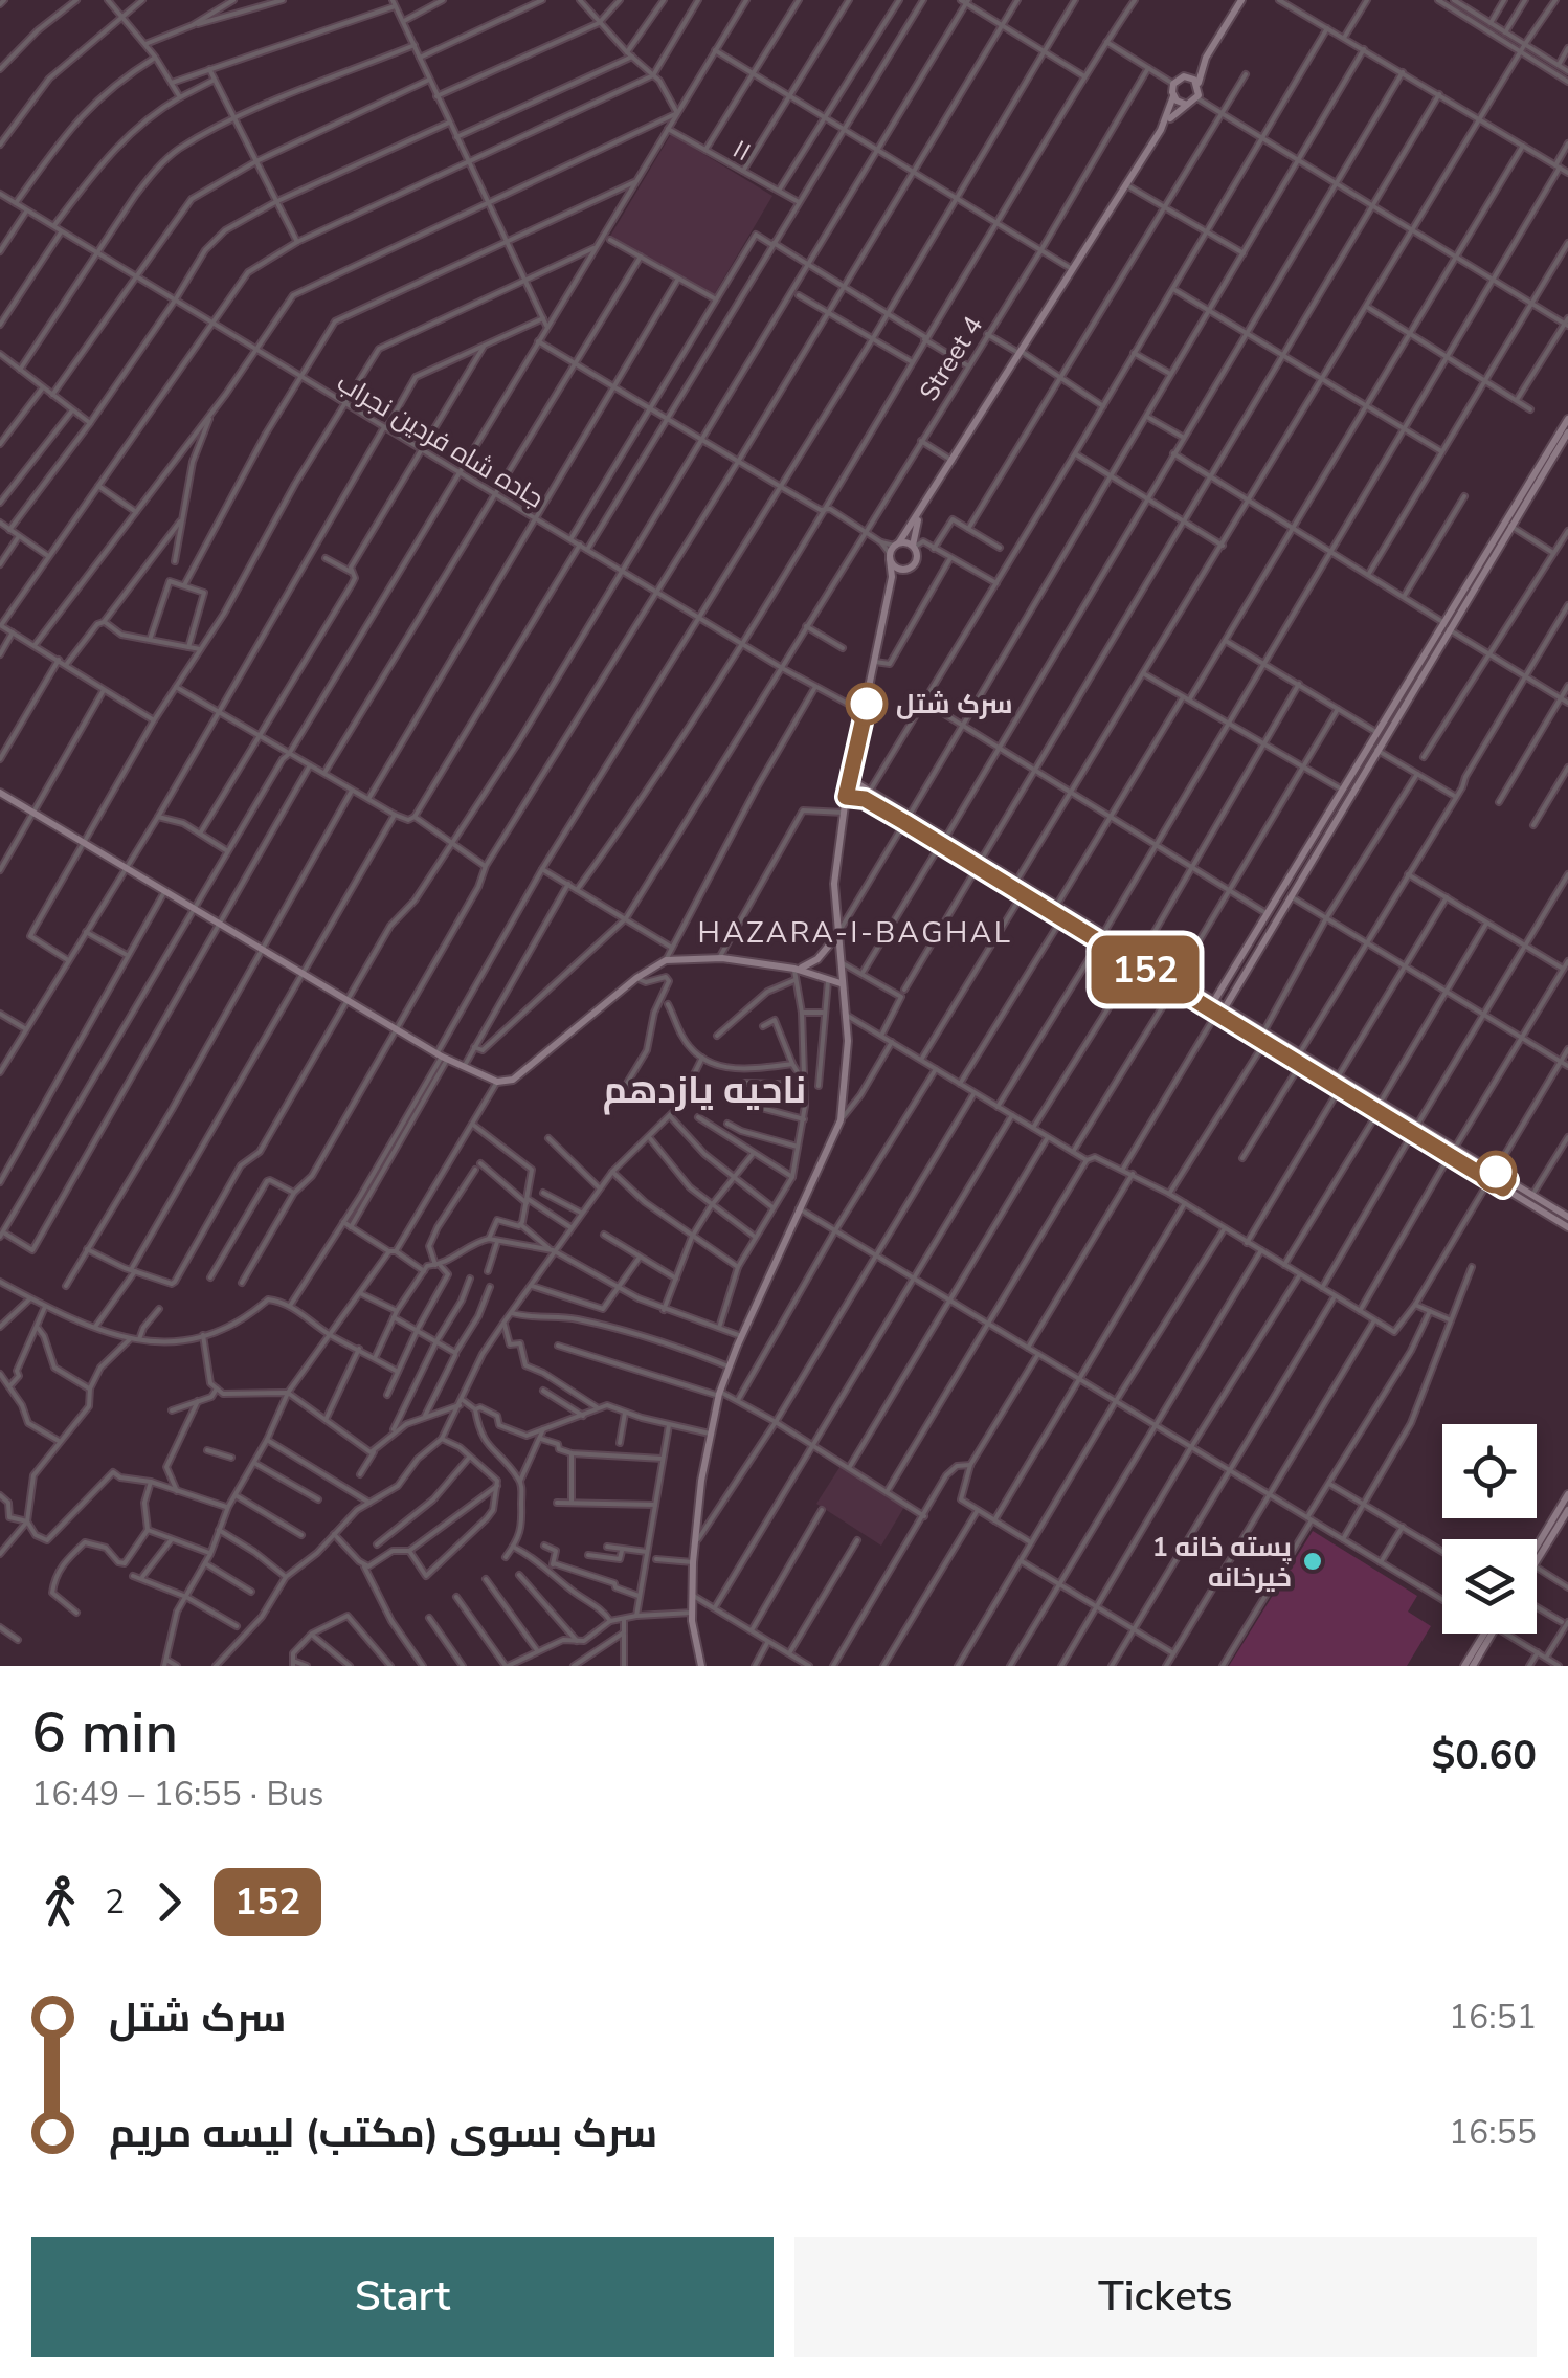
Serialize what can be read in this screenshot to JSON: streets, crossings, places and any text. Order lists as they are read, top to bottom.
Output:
{
  "streets": {
    "street": ["۱۱", "Street 4", "جاده شاه فردین نجراب"]
  },
  "crossings": [
    ["Street 4", "جاده شاه فردین نجراب"]
  ],
  "districts": ["HAZARA-I-BAGHAL", "ناحیه یازدهم"],
  "places": ["سرک شتل", "1 پسته خانه خیرخانه"],
  "lines": ["bus line 152"],
  "page": {
    "on_map": "152",
    "heading": ["6 min", "16:49 – 16:55 · Bus", "$0.60"],
    "legs": ["2", "152"],
    "list": [
      {
        "name": "سرک شتل",
        "value": "16:51"
      },
      {
        "name": "سرک بسوی (مکتب) لیسه مریم",
        "value": "16:55"
      }
    ],
    "buttons": ["Start", "Tickets"]
  }
}
